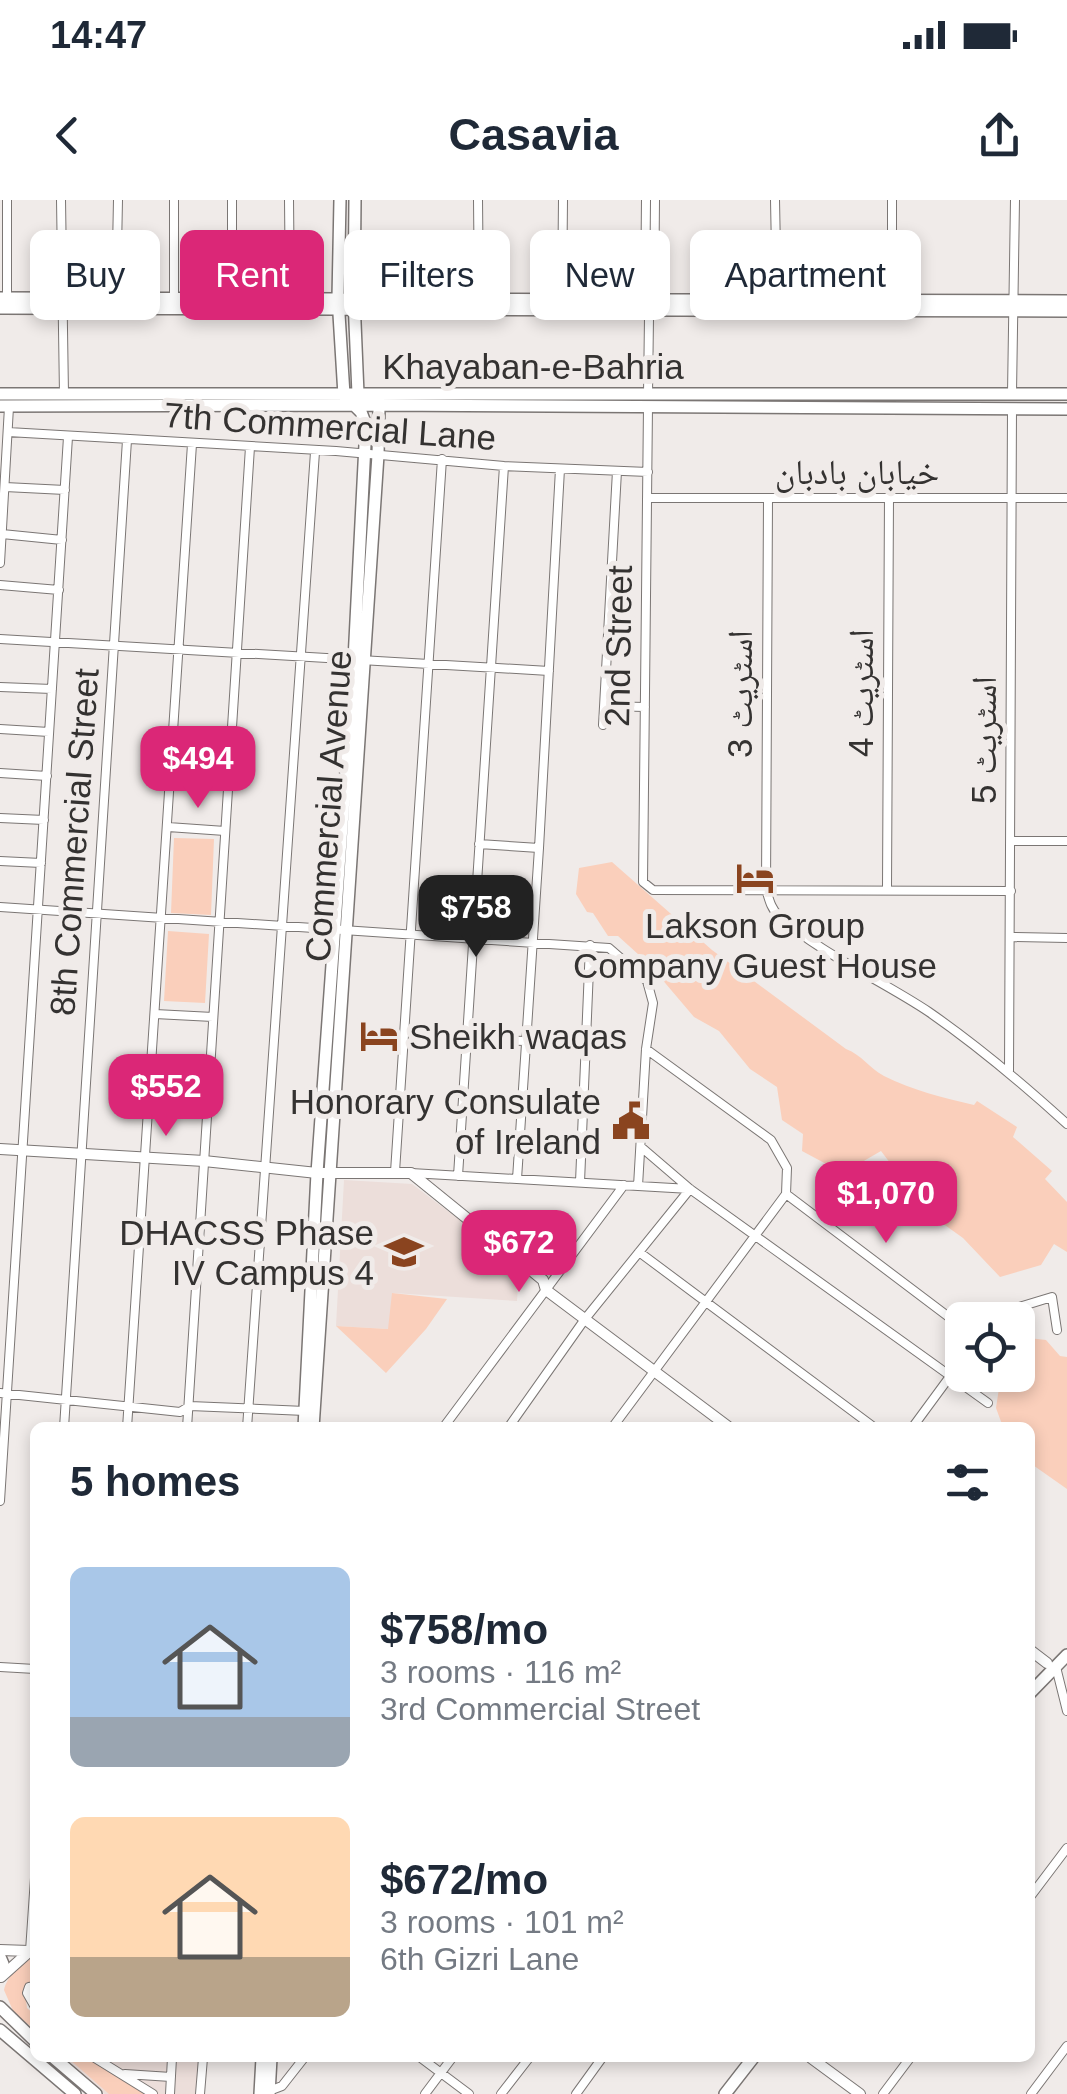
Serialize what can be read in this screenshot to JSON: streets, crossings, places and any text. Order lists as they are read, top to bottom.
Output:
{
  "streets": {
    "main road": ["Khayaban-e-Bahria", "Commercial Avenue"],
    "street": [
      "7th Commercial Lane",
      "خیابان بادبان",
      "2nd Street",
      "اسٹریٹ 4",
      "اسٹریٹ 3",
      "اسٹریٹ 5",
      "8th Commercial Street"
    ]
  },
  "crossings": [
    ["Khayaban-e-Bahria", "2nd Street"],
    ["Khayaban-e-Bahria", "اسٹریٹ 5"],
    ["Khayaban-e-Bahria", "Commercial Avenue"],
    ["7th Commercial Lane", "2nd Street"],
    ["7th Commercial Lane", "Commercial Avenue"],
    ["7th Commercial Lane", "8th Commercial Street"],
    ["خیابان بادبان", "2nd Street"],
    ["خیابان بادبان", "اسٹریٹ 4"],
    ["خیابان بادبان", "اسٹریٹ 3"],
    ["خیابان بادبان", "اسٹریٹ 5"],
    ["2nd Street", "اسٹریٹ 3"]
  ],
  "places": {
    "hotel": ["Lakson Group Company Guest House", "Sheikh waqas"],
    "public building": ["Honorary Consulate of Ireland"],
    "school or university": ["DHACSS Phase IV Campus 4"]
  },
  "page": {
    "status": "14:47",
    "header": "Casavia",
    "chip": [
      "Buy",
      "Rent",
      "Filters",
      "New",
      "Apartment"
    ],
    "price": [
      "$494",
      "$758",
      "$552",
      "$1,070",
      "$672"
    ],
    "heading": "5 homes",
    "list": [
      {
        "name": "$758/mo",
        "note": "3 rooms · 116 m² · 3rd Commercial Street"
      },
      {
        "name": "$672/mo",
        "note": "3 rooms · 101 m² · 6th Gizri Lane"
      }
    ]
  }
}
